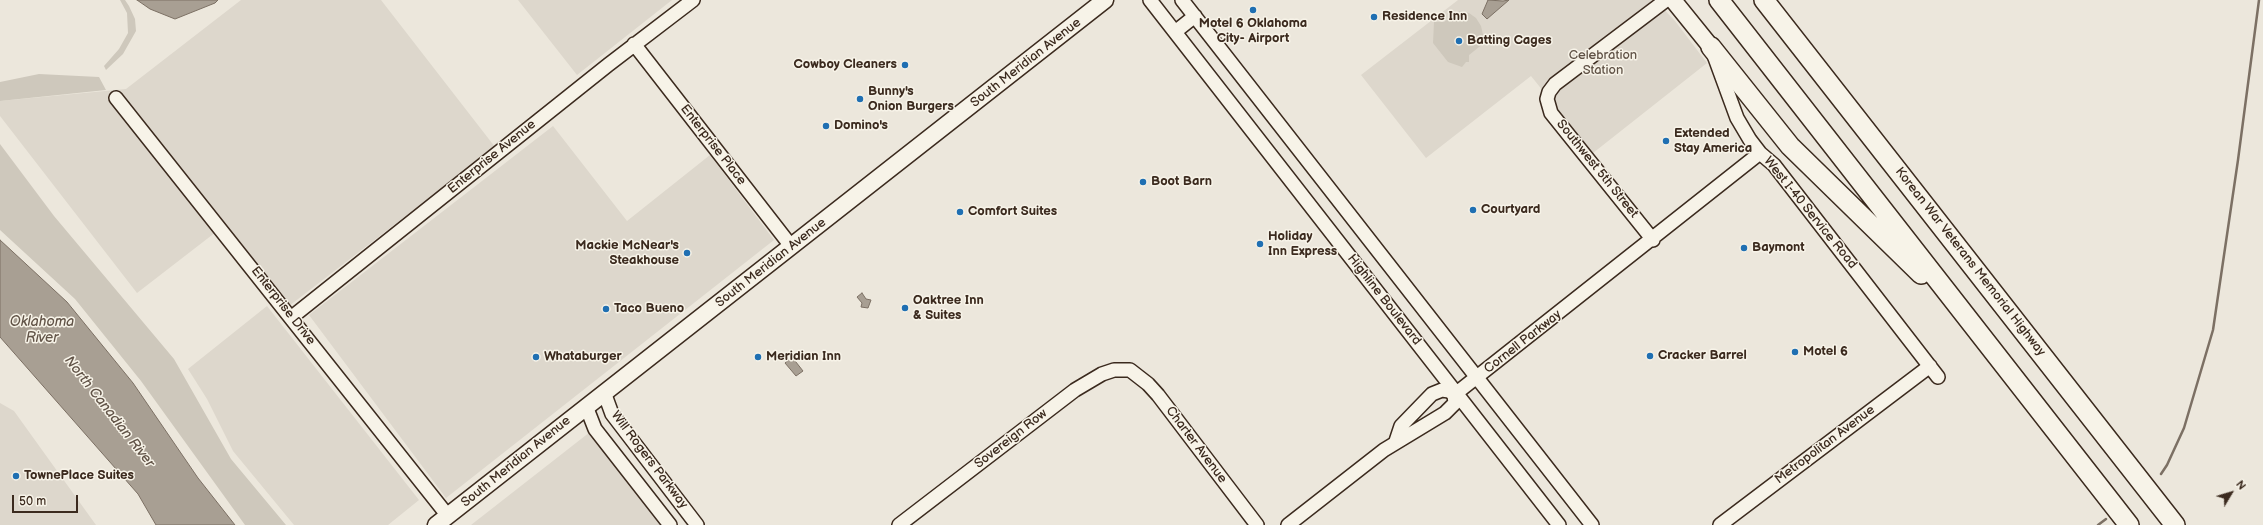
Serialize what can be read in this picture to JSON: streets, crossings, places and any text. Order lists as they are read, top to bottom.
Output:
{
  "streets": {
    "highway": ["Korean War Veterans Memorial Highway"],
    "main road": ["South Meridian Avenue", "West I-40 Service Road"],
    "street": [
      "Enterprise Place",
      "Enterprise Avenue",
      "Southwest 5th Street",
      "Highline Boulevard",
      "Enterprise Drive",
      "Cornell Parkway",
      "Sovereign Row",
      "Charter Avenue",
      "Metropolitan Avenue",
      "Will Rogers Parkway"
    ]
  },
  "crossings": [
    ["South Meridian Avenue", "Enterprise Place"],
    ["South Meridian Avenue", "Enterprise Drive"],
    ["South Meridian Avenue", "Will Rogers Parkway"],
    ["Enterprise Place", "Enterprise Avenue"],
    ["Enterprise Avenue", "Enterprise Drive"],
    ["Southwest 5th Street", "Cornell Parkway"],
    ["West I-40 Service Road", "Cornell Parkway"],
    ["West I-40 Service Road", "Metropolitan Avenue"],
    ["Highline Boulevard", "Cornell Parkway"],
    ["Sovereign Row", "Charter Avenue"]
  ],
  "water": ["Oklahoma River", "North Canadian River"],
  "parks": ["Celebration Station"],
  "places": [
    "Motel 6 Oklahoma City- Airport",
    "Residence Inn",
    "Batting Cages",
    "Cowboy Cleaners",
    "Bunny's Onion Burgers",
    "Domino's",
    "Extended Stay America",
    "Boot Barn",
    "Courtyard",
    "Comfort Suites",
    "Holiday Inn Express",
    "Baymont",
    "Mackie McNear's Steakhouse",
    "Oaktree Inn & Suites",
    "Taco Bueno",
    "Motel 6",
    "Cracker Barrel",
    "Whataburger",
    "Meridian Inn",
    "TownePlace Suites"
  ],
  "scale_bar": "50 m",
  "north": "top right"
}
